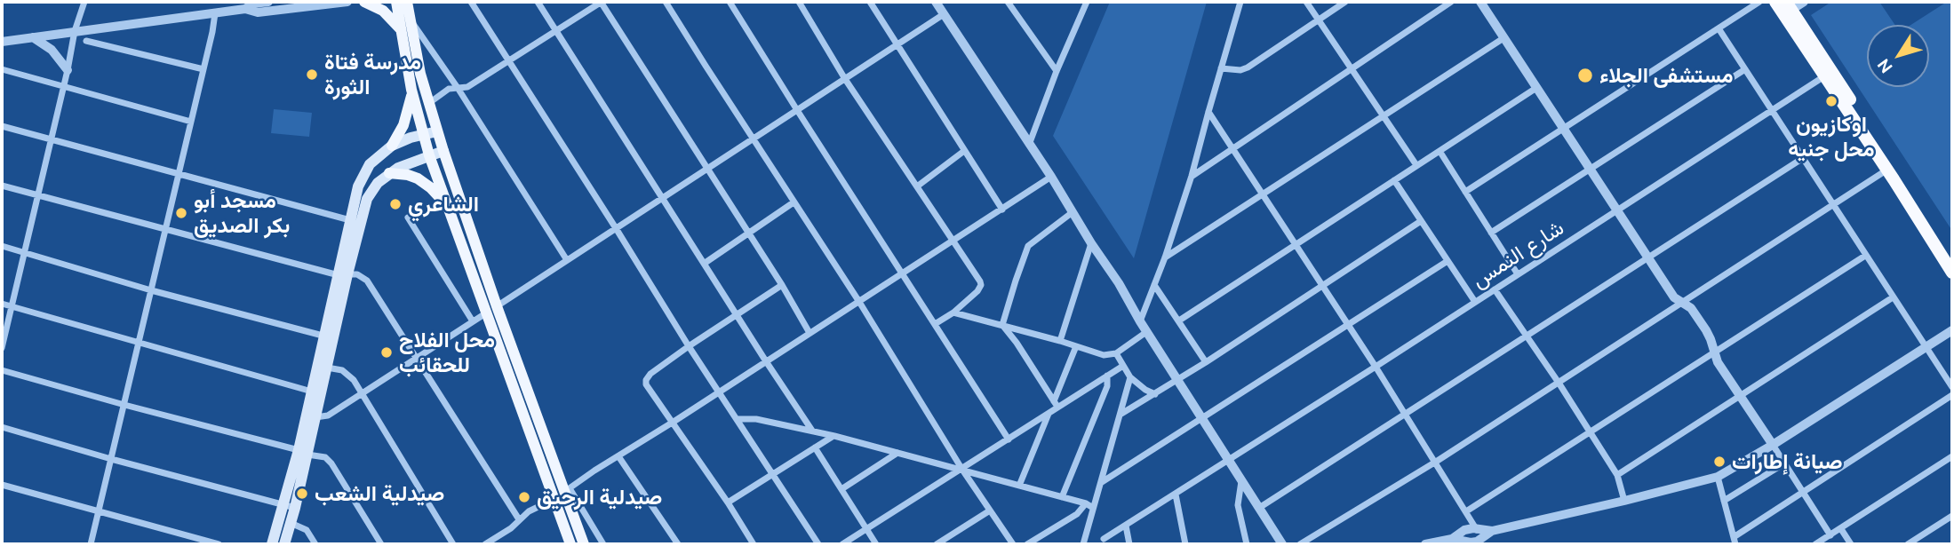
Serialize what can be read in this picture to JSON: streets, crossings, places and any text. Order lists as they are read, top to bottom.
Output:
{
  "streets": {
    "street": ["شارع النمس"]
  },
  "places": [
    "مدرسة فتاة الثورة",
    "مستشفى الجلاء",
    "اوكازيون محل جنيه",
    "الشاعري",
    "مسجد أبو بكر الصديق",
    "محل الفلاح للحقائب",
    "صيانة إطارات",
    "صيدلية الشعب",
    "صيدلية الرحيق"
  ],
  "north": "bottom left"
}
